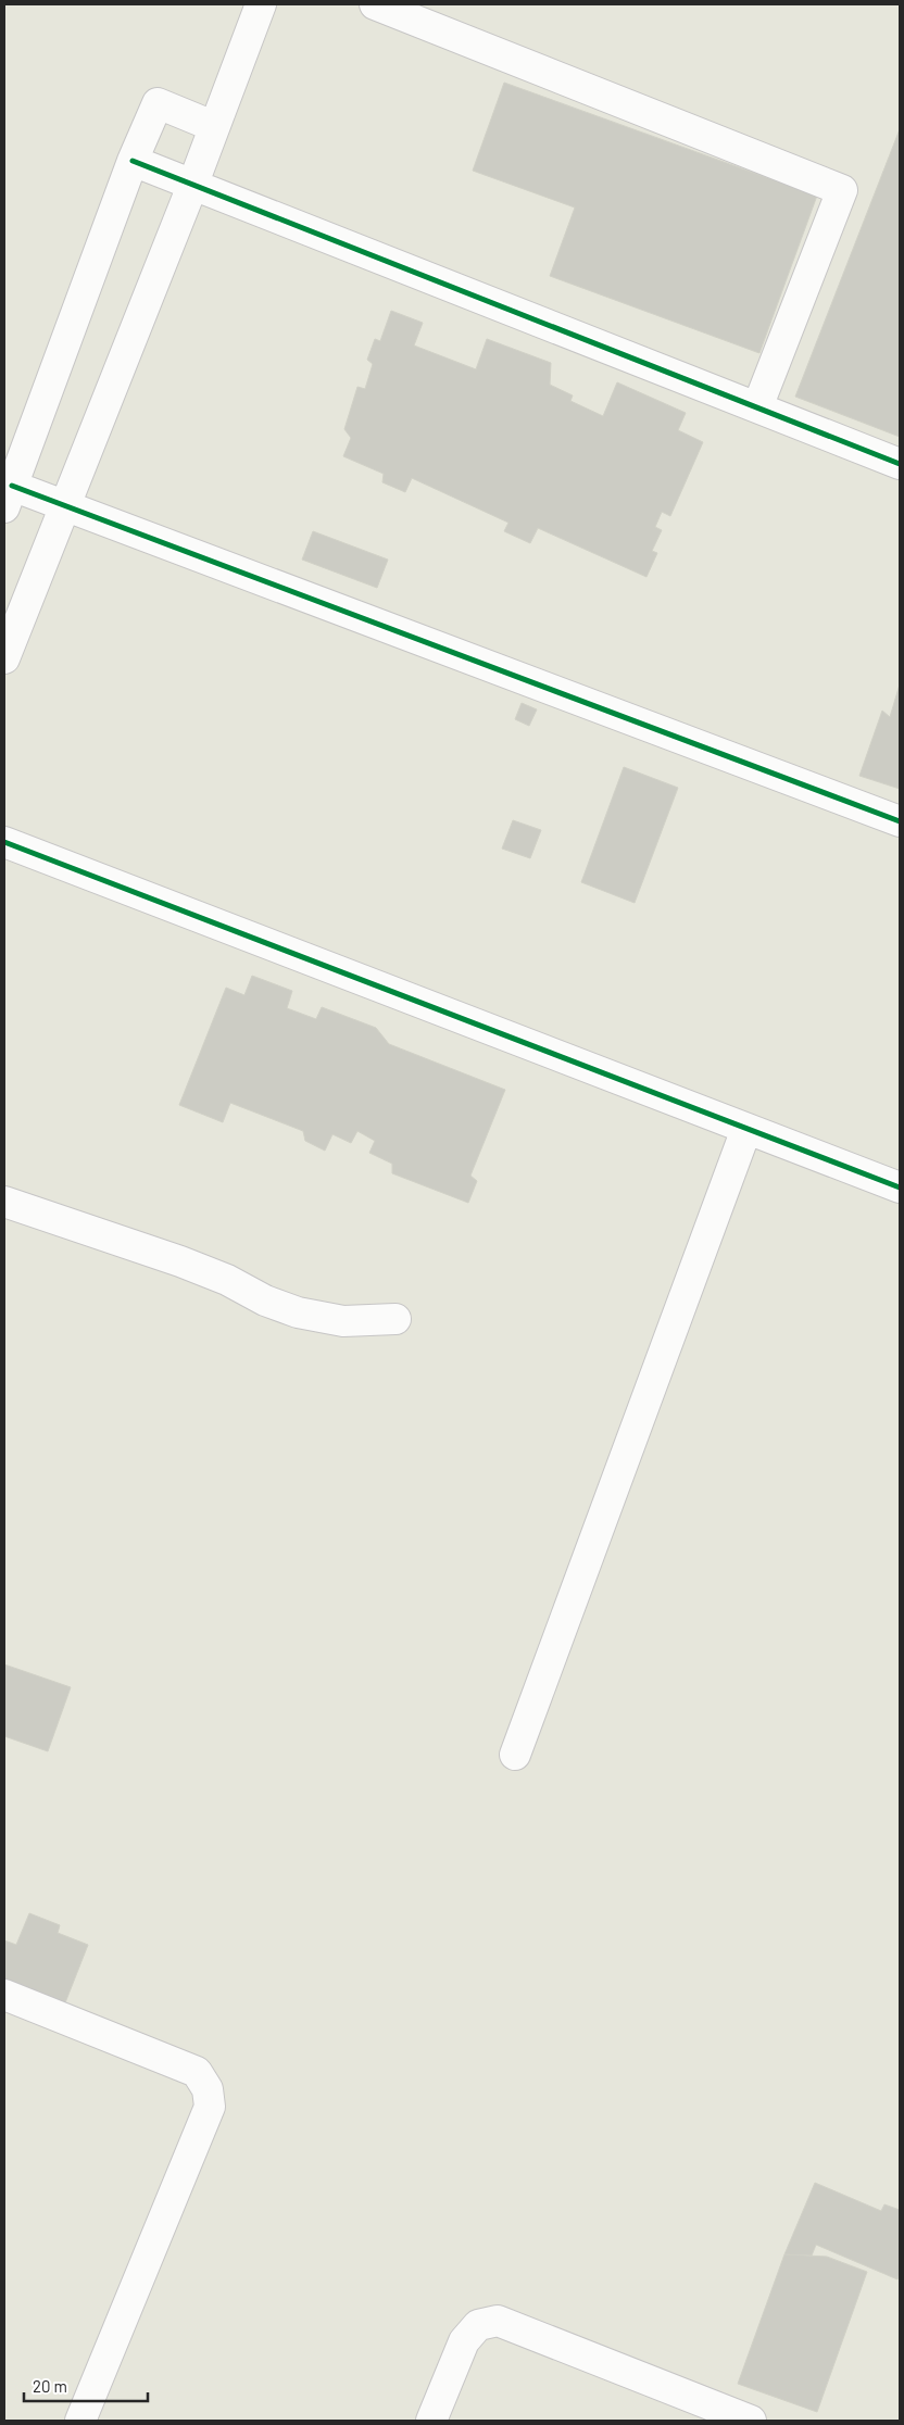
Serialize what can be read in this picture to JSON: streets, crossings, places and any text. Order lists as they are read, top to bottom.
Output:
{
  "scale_bar": "20 m"
}
